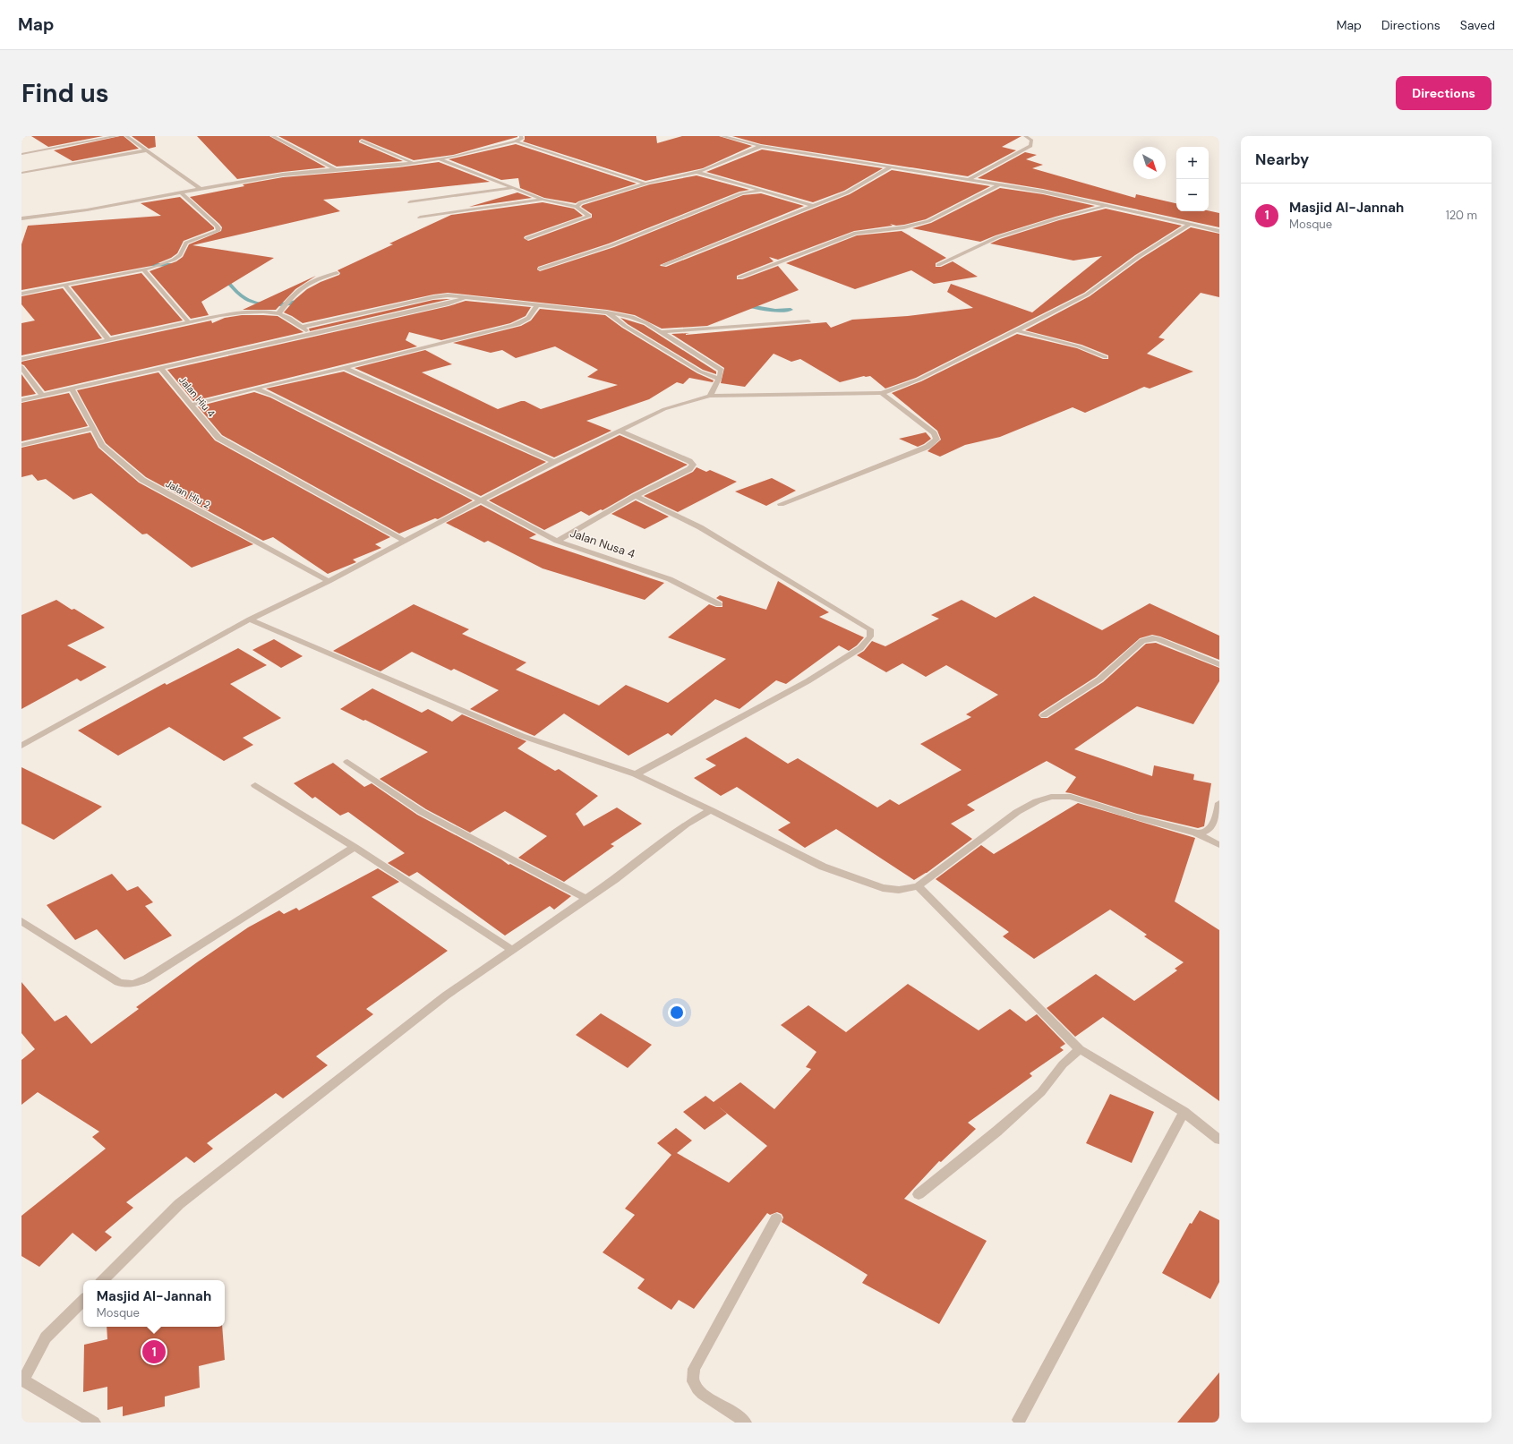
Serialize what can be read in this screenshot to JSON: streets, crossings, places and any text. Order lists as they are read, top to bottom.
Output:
{
  "streets": {
    "street": ["Jalan Hiu 4", "Jalan Hiu 2", "Jalan Nusa 4"]
  },
  "north": "bottom right",
  "page": {
    "header": "Map",
    "nav": ["Map", "Directions", "Saved"],
    "buttons": "Directions",
    "title": "Find us",
    "heading": "Nearby",
    "map_buttons": ["+", "−"],
    "list": [
      {
        "mark": "1",
        "name": "Masjid Al-Jannah",
        "note": "Mosque",
        "value": "120 m"
      }
    ],
    "popup": ["Masjid Al-Jannah", "Mosque"],
    "pins": "1"
  }
}
